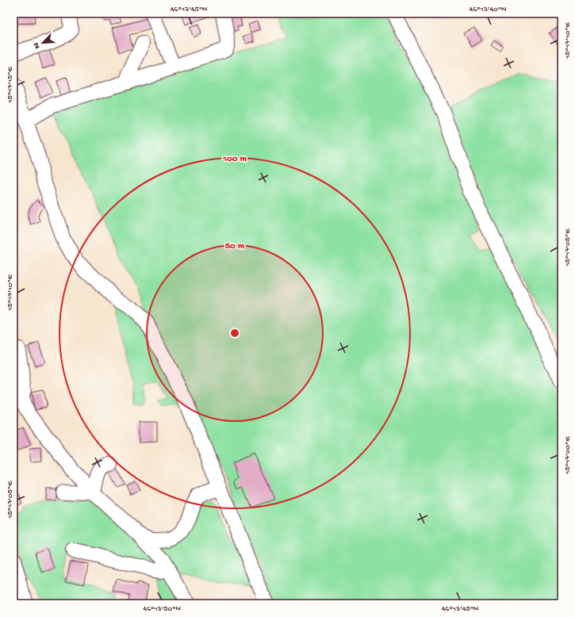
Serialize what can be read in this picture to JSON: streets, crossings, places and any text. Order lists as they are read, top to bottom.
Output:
{
  "north": "bottom left",
  "coordinates": [
    "46°13'45\"N",
    "46°13'40\"N",
    "15°17'10\"E",
    "15°17'15\"E",
    "15°17'05\"E",
    "15°17'00\"E",
    "46°13'50\"N"
  ],
  "rings": ["100 m", "50 m"]
}
